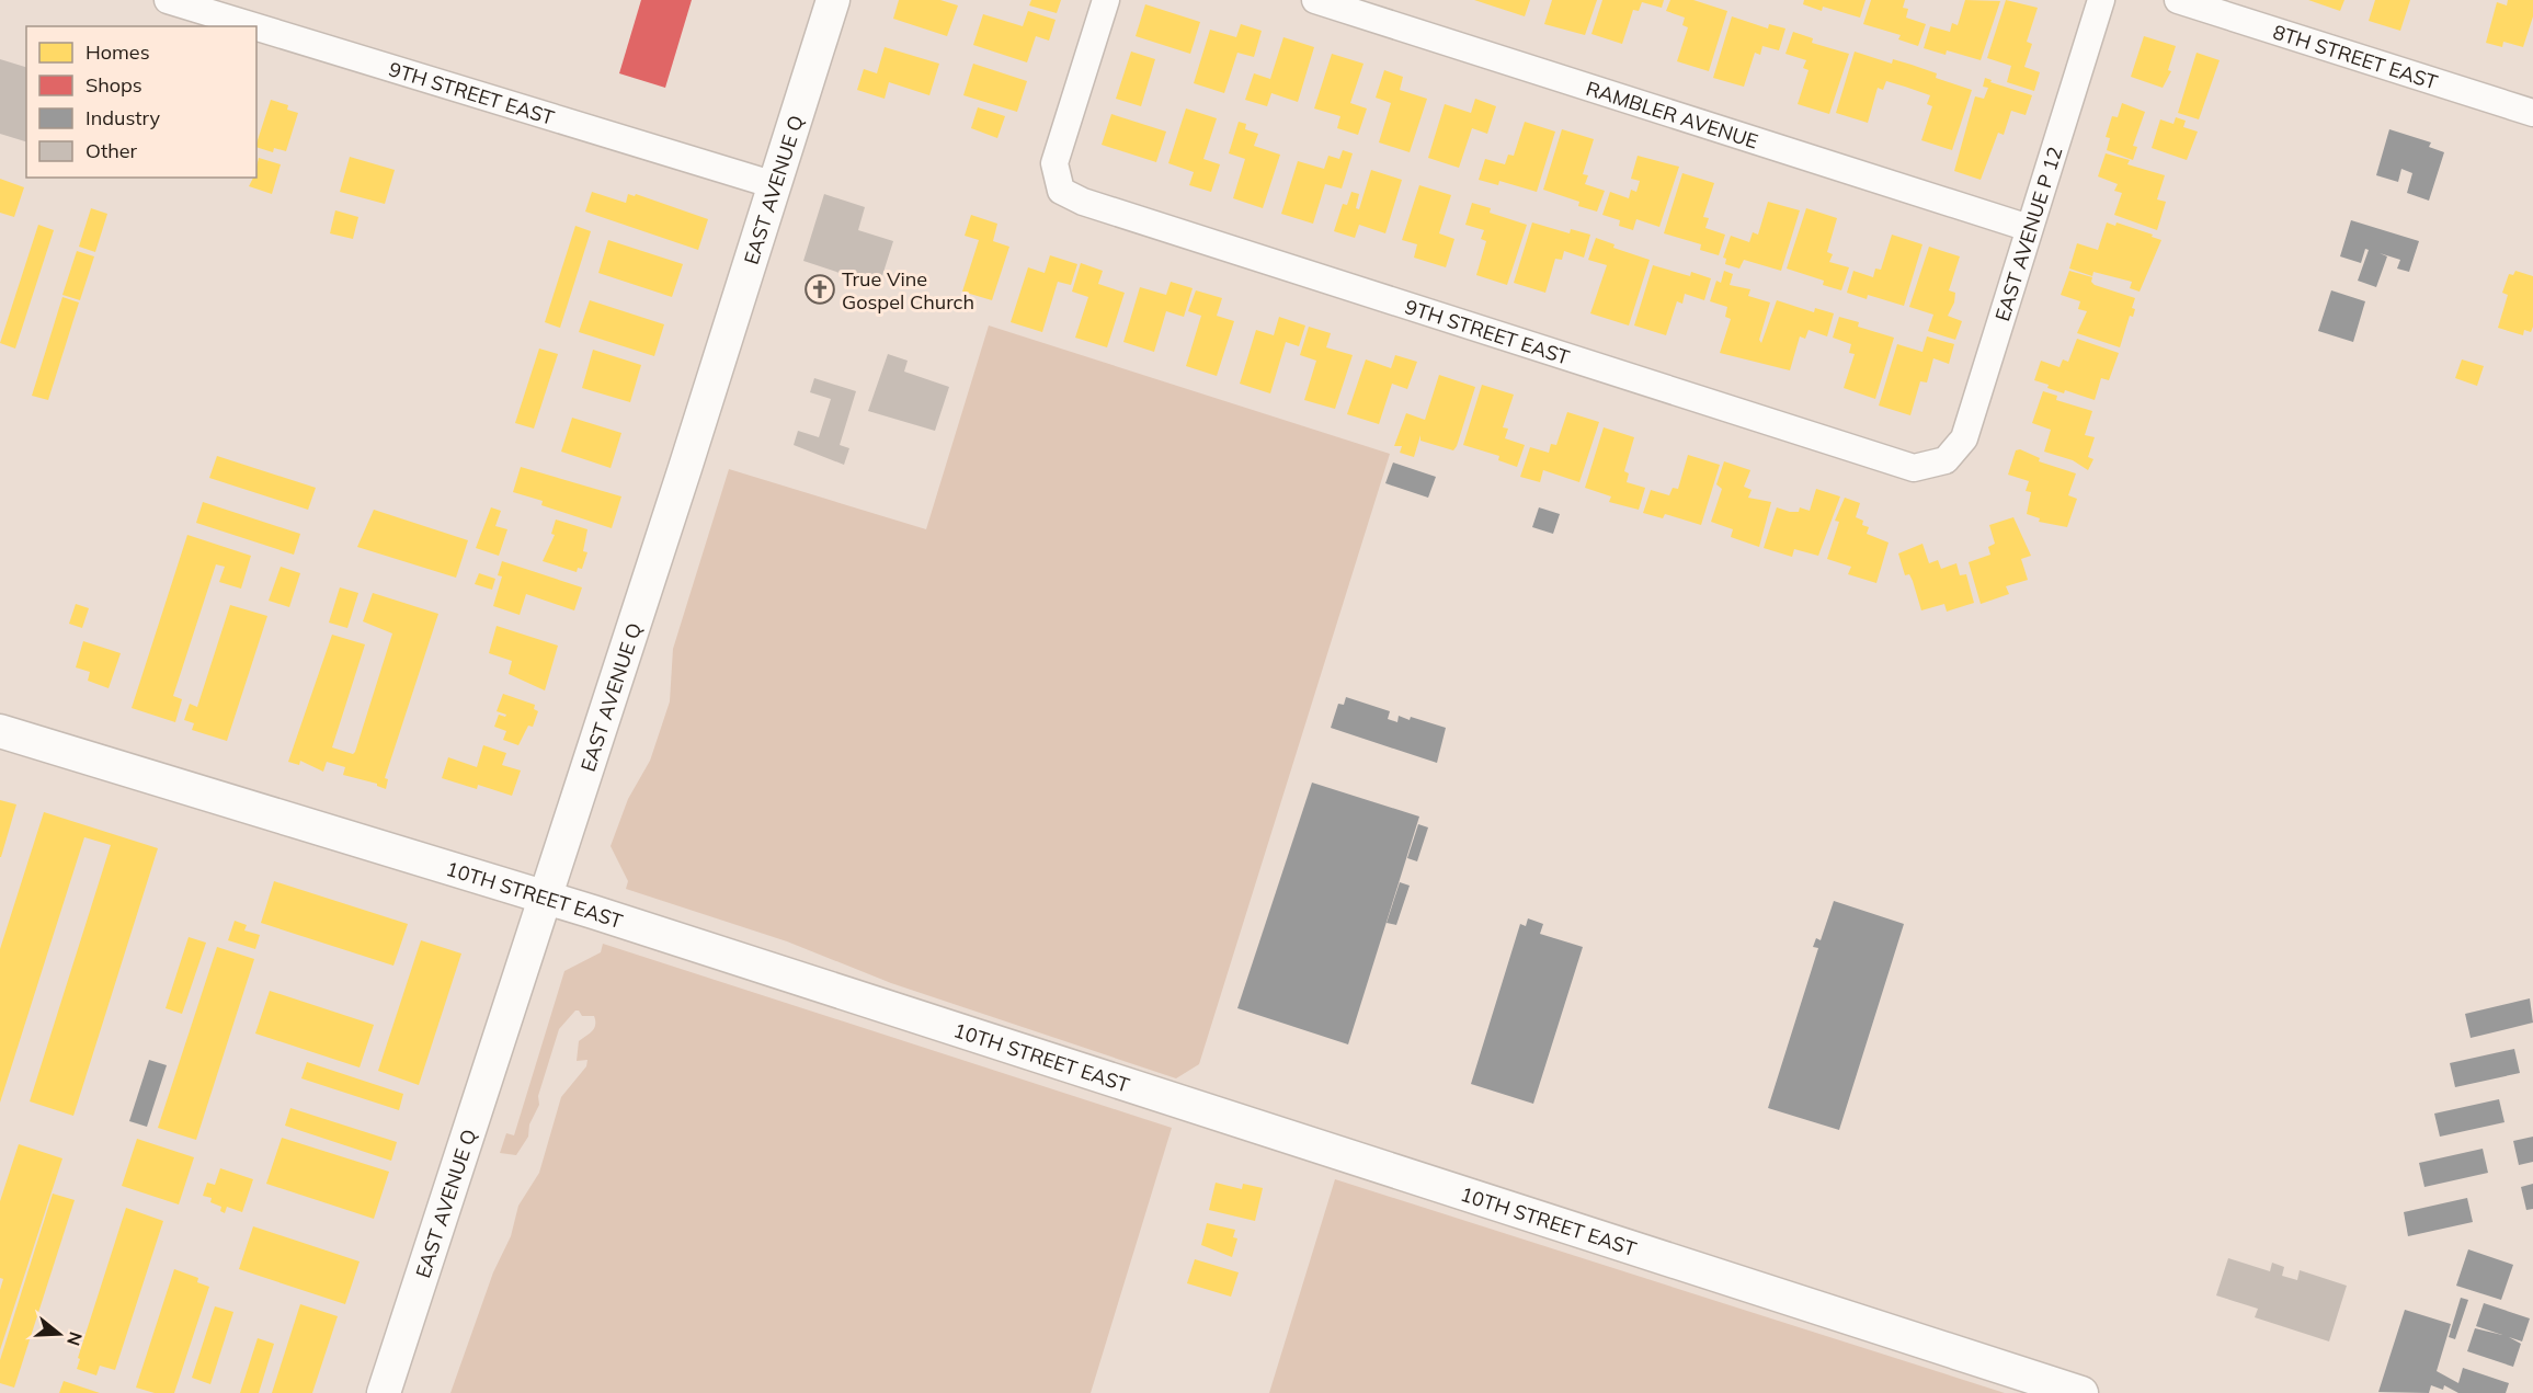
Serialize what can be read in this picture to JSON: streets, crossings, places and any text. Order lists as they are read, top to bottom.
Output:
{
  "streets": {
    "main road": ["EAST AVENUE Q", "10TH STREET EAST"],
    "street": [
      "8TH STREET EAST",
      "9TH STREET EAST",
      "RAMBLER AVENUE",
      "EAST AVENUE P 12"
    ]
  },
  "crossings": [
    ["9TH STREET EAST", "EAST AVENUE Q"],
    ["9TH STREET EAST", "EAST AVENUE P 12"],
    ["RAMBLER AVENUE", "EAST AVENUE P 12"],
    ["EAST AVENUE Q", "10TH STREET EAST"]
  ],
  "places": {
    "church": ["True Vine Gospel Church"]
  },
  "legend": [
    "Homes",
    "Shops",
    "Industry",
    "Other"
  ],
  "north": "right"
}
